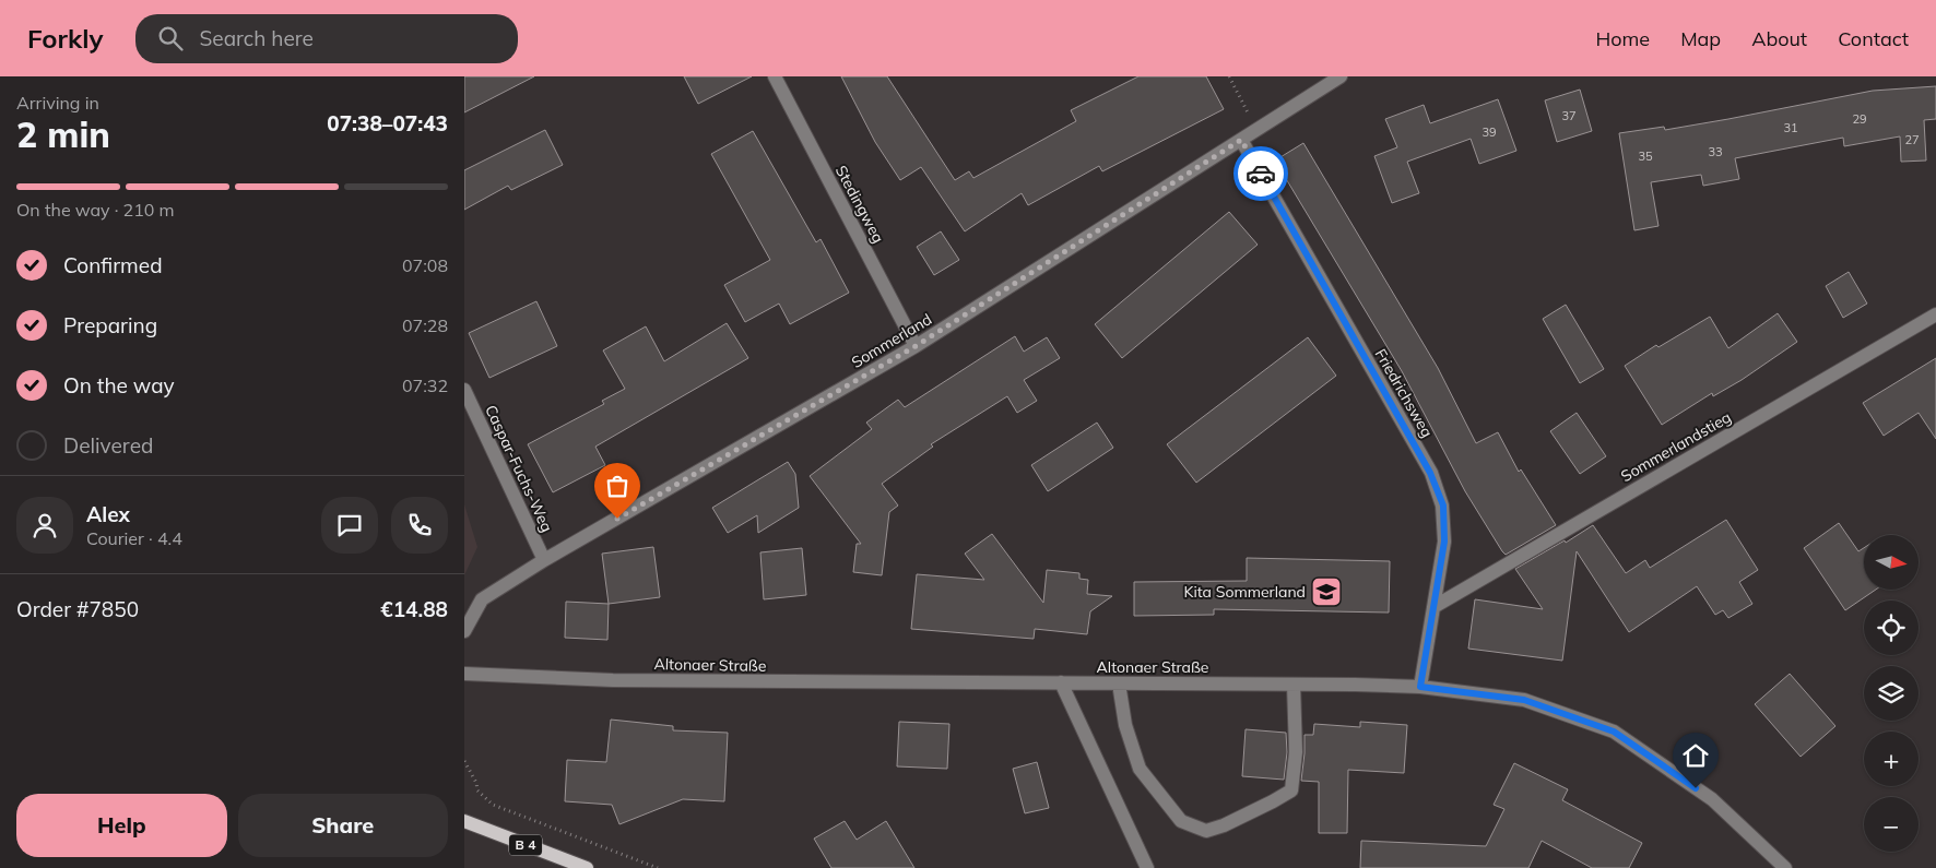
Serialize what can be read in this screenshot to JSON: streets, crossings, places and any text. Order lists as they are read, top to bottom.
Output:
{
  "streets": {
    "main road": ["B 4"],
    "street": [
      "Stedingweg",
      "Sommerland",
      "Friedrichsweg",
      "Sommerlandstieg",
      "Caspar-Fuchs-Weg",
      "Altonaer Straße"
    ]
  },
  "crossings": [
    ["Stedingweg", "Sommerland"],
    ["Sommerland", "Friedrichsweg"],
    ["Sommerland", "Caspar-Fuchs-Weg"],
    ["Friedrichsweg", "Sommerlandstieg"],
    ["Friedrichsweg", "Altonaer Straße"]
  ],
  "places": {
    "school or university": ["Kita Sommerland"]
  },
  "house_numbers": [
    "37",
    "29",
    "31",
    "39",
    "27",
    "33",
    "35"
  ],
  "north": "right",
  "page": {
    "header": "Forkly",
    "search": "Search here",
    "nav": [
      "Home",
      "Map",
      "About",
      "Contact"
    ],
    "heading": ["2 min", "Arriving in", "07:38–07:43"],
    "panel": [
      "Alex",
      "Courier · 4.4",
      "Order #7850",
      "€14.88"
    ],
    "bar": "On the way · 210 m",
    "list": [
      ["Confirmed", "07:08"],
      ["Preparing", "07:28"],
      ["On the way", "07:32"],
      "Delivered"
    ],
    "map_buttons": ["+", "−"],
    "buttons": ["Help", "Share"]
  }
}
